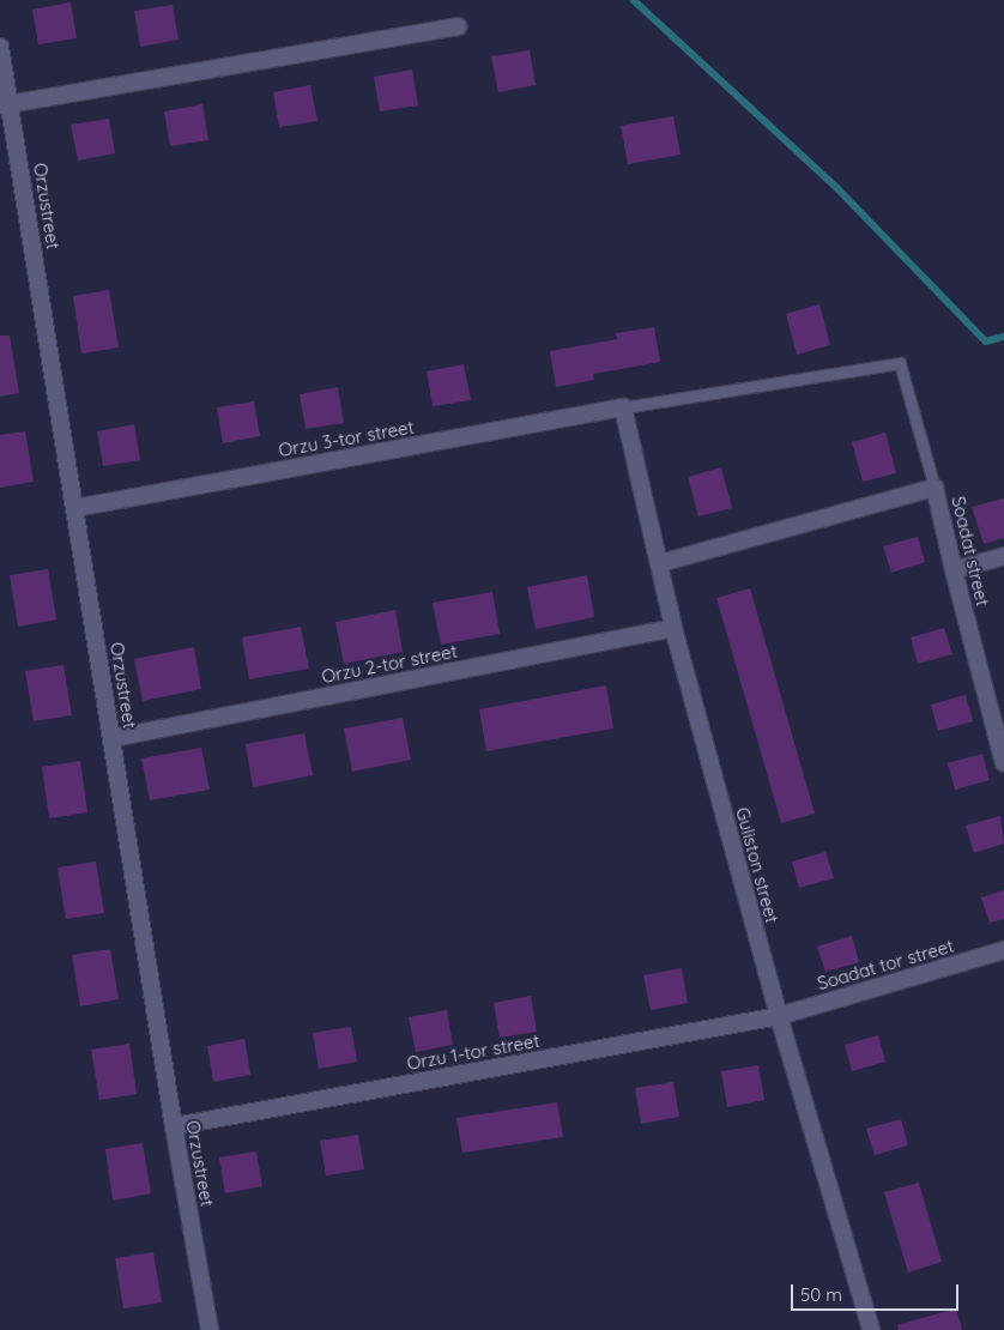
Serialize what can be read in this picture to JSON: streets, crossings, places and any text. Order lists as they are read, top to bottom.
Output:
{
  "streets": {
    "street": [
      "Orzustreet",
      "Orzu 3-tor street",
      "Soadat street",
      "Orzu 2-tor street",
      "Guliston street",
      "Soadat tor street",
      "Orzu 1-tor street"
    ]
  },
  "crossings": [
    ["Orzustreet", "Orzu 3-tor street"],
    ["Orzustreet", "Orzu 2-tor street"],
    ["Orzustreet", "Orzu 1-tor street"],
    ["Orzu 3-tor street", "Guliston street"],
    ["Orzu 2-tor street", "Guliston street"],
    ["Guliston street", "Soadat tor street"],
    ["Guliston street", "Orzu 1-tor street"],
    ["Soadat tor street", "Orzu 1-tor street"]
  ],
  "scale_bar": "50 m"
}
